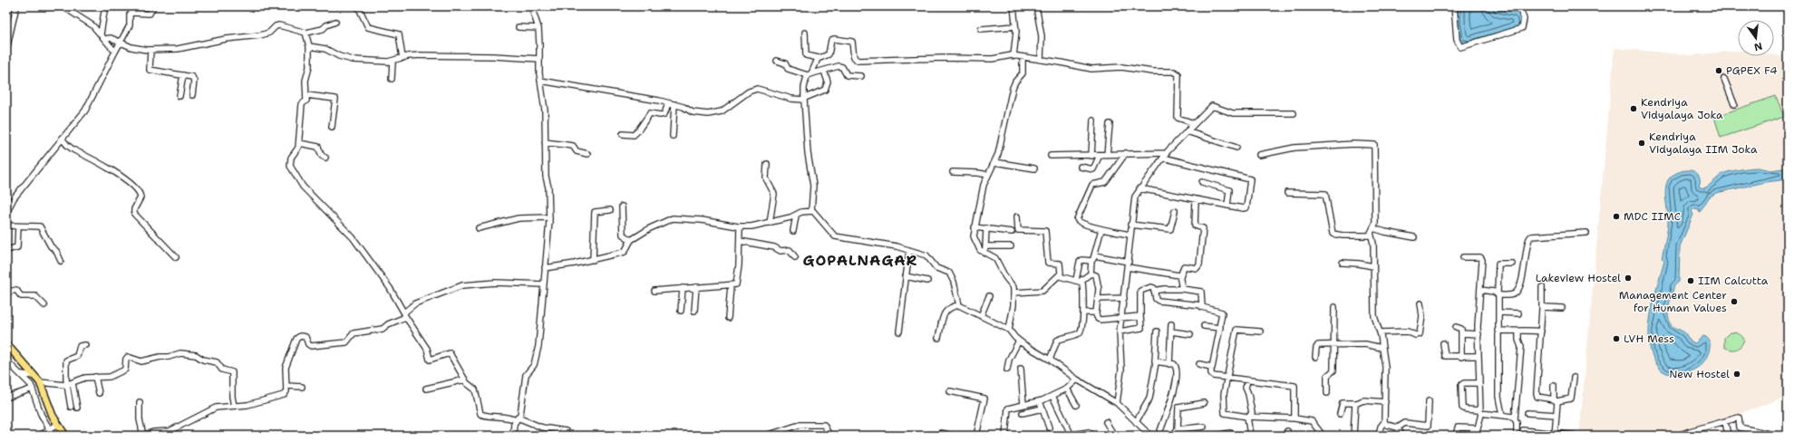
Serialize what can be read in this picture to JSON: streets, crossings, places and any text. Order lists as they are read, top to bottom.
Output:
{
  "districts": ["GOPALNAGAR"],
  "places": [
    "PGPEX F4",
    "Kendriya Vidyalaya Joka",
    "Kendriya Vidyalaya IIM Joka",
    "MDC IIMC",
    "Lakeview Hostel",
    "IIM Calcutta",
    "Management Center for Human Values",
    "LVH Mess",
    "New Hostel"
  ],
  "north": "bottom"
}
